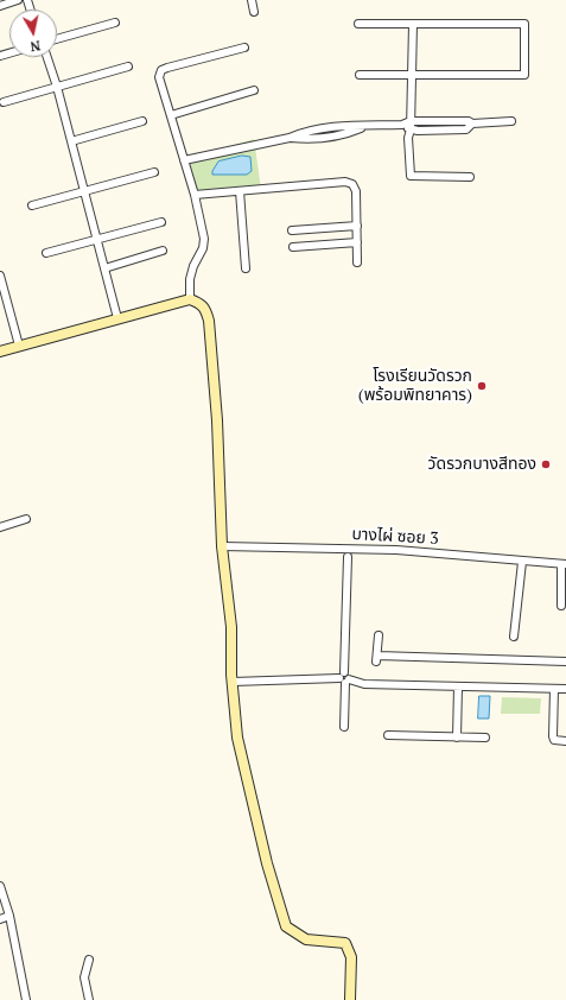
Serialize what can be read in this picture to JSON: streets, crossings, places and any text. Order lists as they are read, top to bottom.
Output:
{
  "streets": {
    "street": ["บางไผ่ ซอย 3"]
  },
  "places": ["โรงเรียนวัดรวก (พร้อมพิทยาคาร)", "วัดรวกบางสีทอง"],
  "north": "bottom"
}
